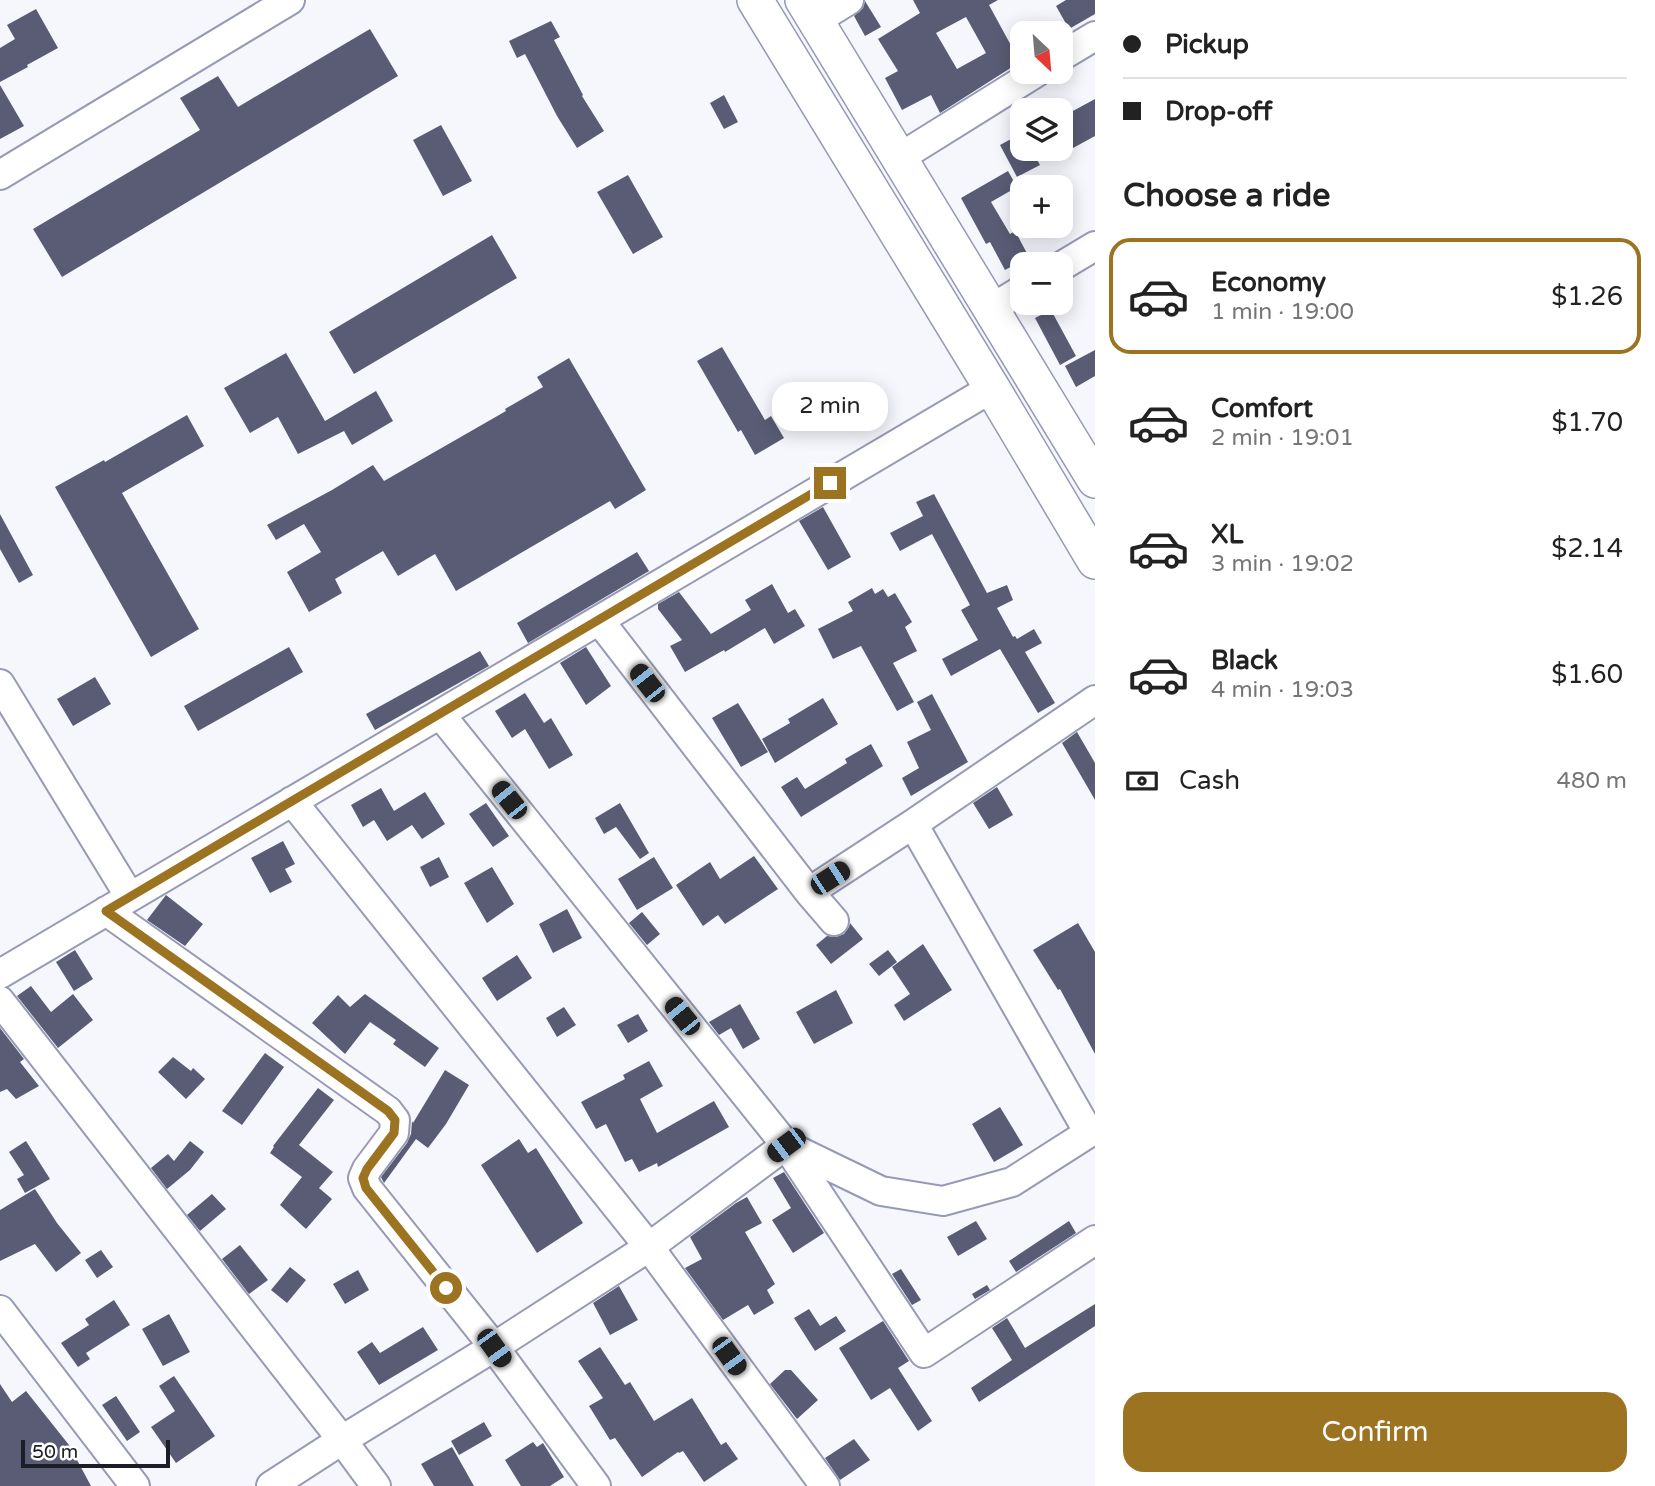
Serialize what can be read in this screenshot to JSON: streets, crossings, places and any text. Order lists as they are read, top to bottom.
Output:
{
  "scale_bar": "50 m",
  "north": "bottom right",
  "page": {
    "banner": ["Pickup", "Drop-off"],
    "map_buttons": ["+", "−"],
    "heading": "Choose a ride",
    "list": [
      {
        "name": "Economy",
        "note": "1 min · 19:00",
        "value": "$1.26"
      },
      {
        "name": "Comfort",
        "note": "2 min · 19:01",
        "value": "$1.70"
      },
      {
        "name": "XL",
        "note": "3 min · 19:02",
        "value": "$2.14"
      },
      {
        "name": "Black",
        "note": "4 min · 19:03",
        "value": "$1.60"
      }
    ],
    "bubble": "2 min",
    "pay": ["Cash", "480 m"],
    "buttons": "Confirm",
    "scale": "50 m"
  }
}
